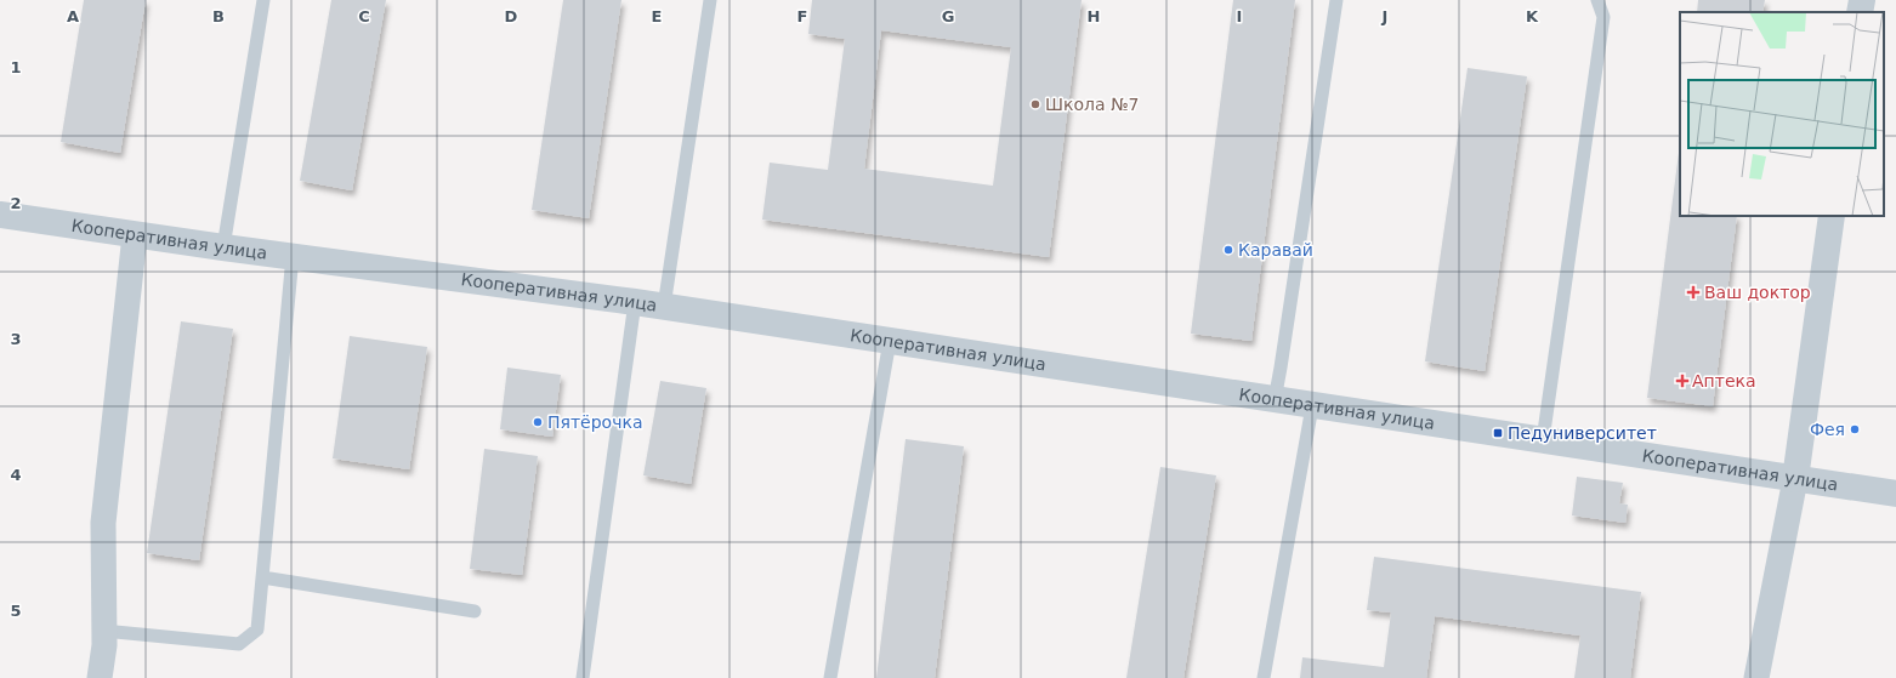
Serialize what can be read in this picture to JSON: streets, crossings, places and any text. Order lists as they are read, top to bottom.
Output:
{
  "streets": {
    "street": ["Кооперативная улица"]
  },
  "places": {
    "other": [
      "Школа №7",
      "Каравай",
      "Пятёрочка",
      "Фея"
    ],
    "health": ["Ваш доктор", "Аптека"],
    "transit": ["Педуниверситет"]
  },
  "grid": {
    "columns": [
      "A",
      "B",
      "C",
      "D",
      "E",
      "F",
      "G",
      "H",
      "I",
      "J",
      "K"
    ],
    "rows": [
      "1",
      "2",
      "3",
      "4",
      "5"
    ]
  }
}
